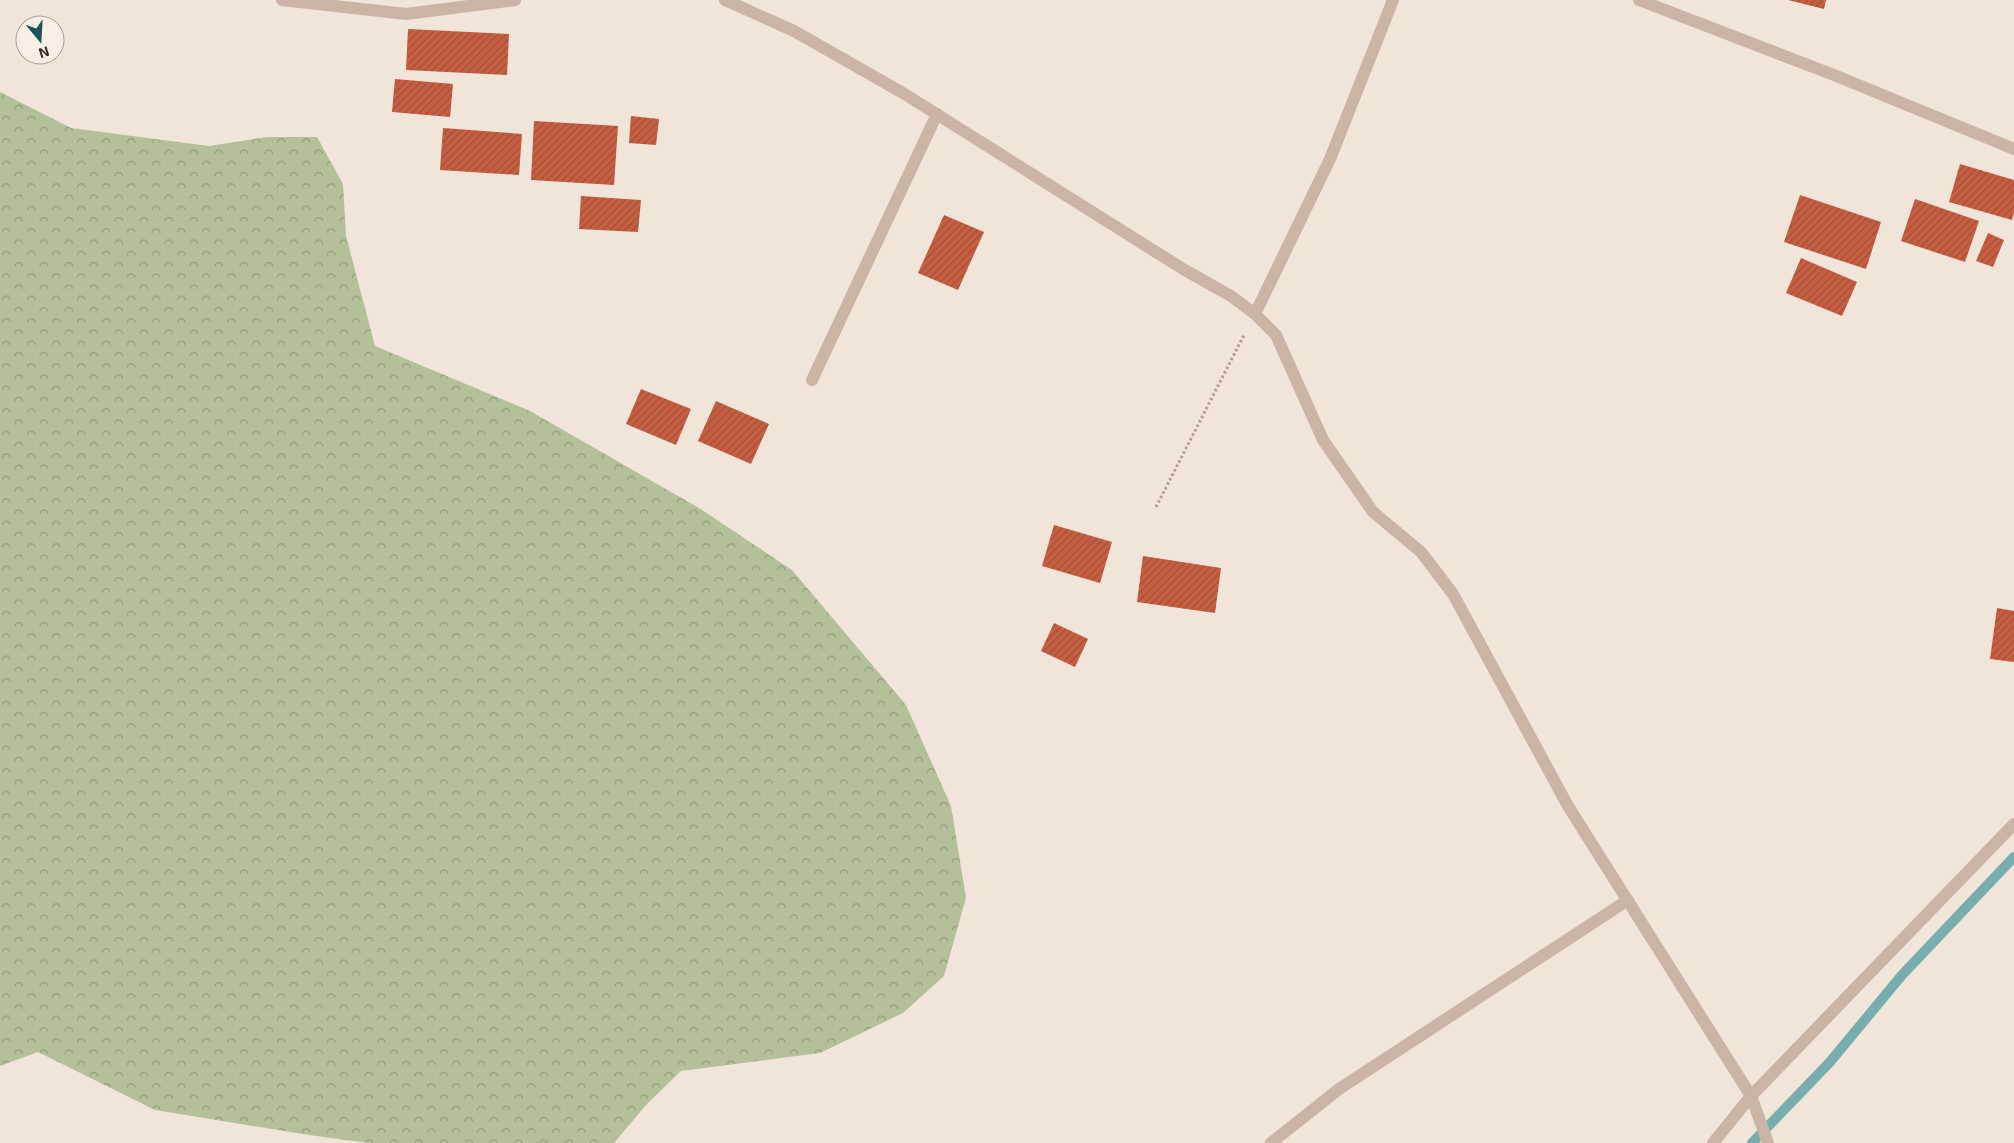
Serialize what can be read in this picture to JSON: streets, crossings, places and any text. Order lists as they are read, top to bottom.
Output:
{
  "north": "bottom"
}
